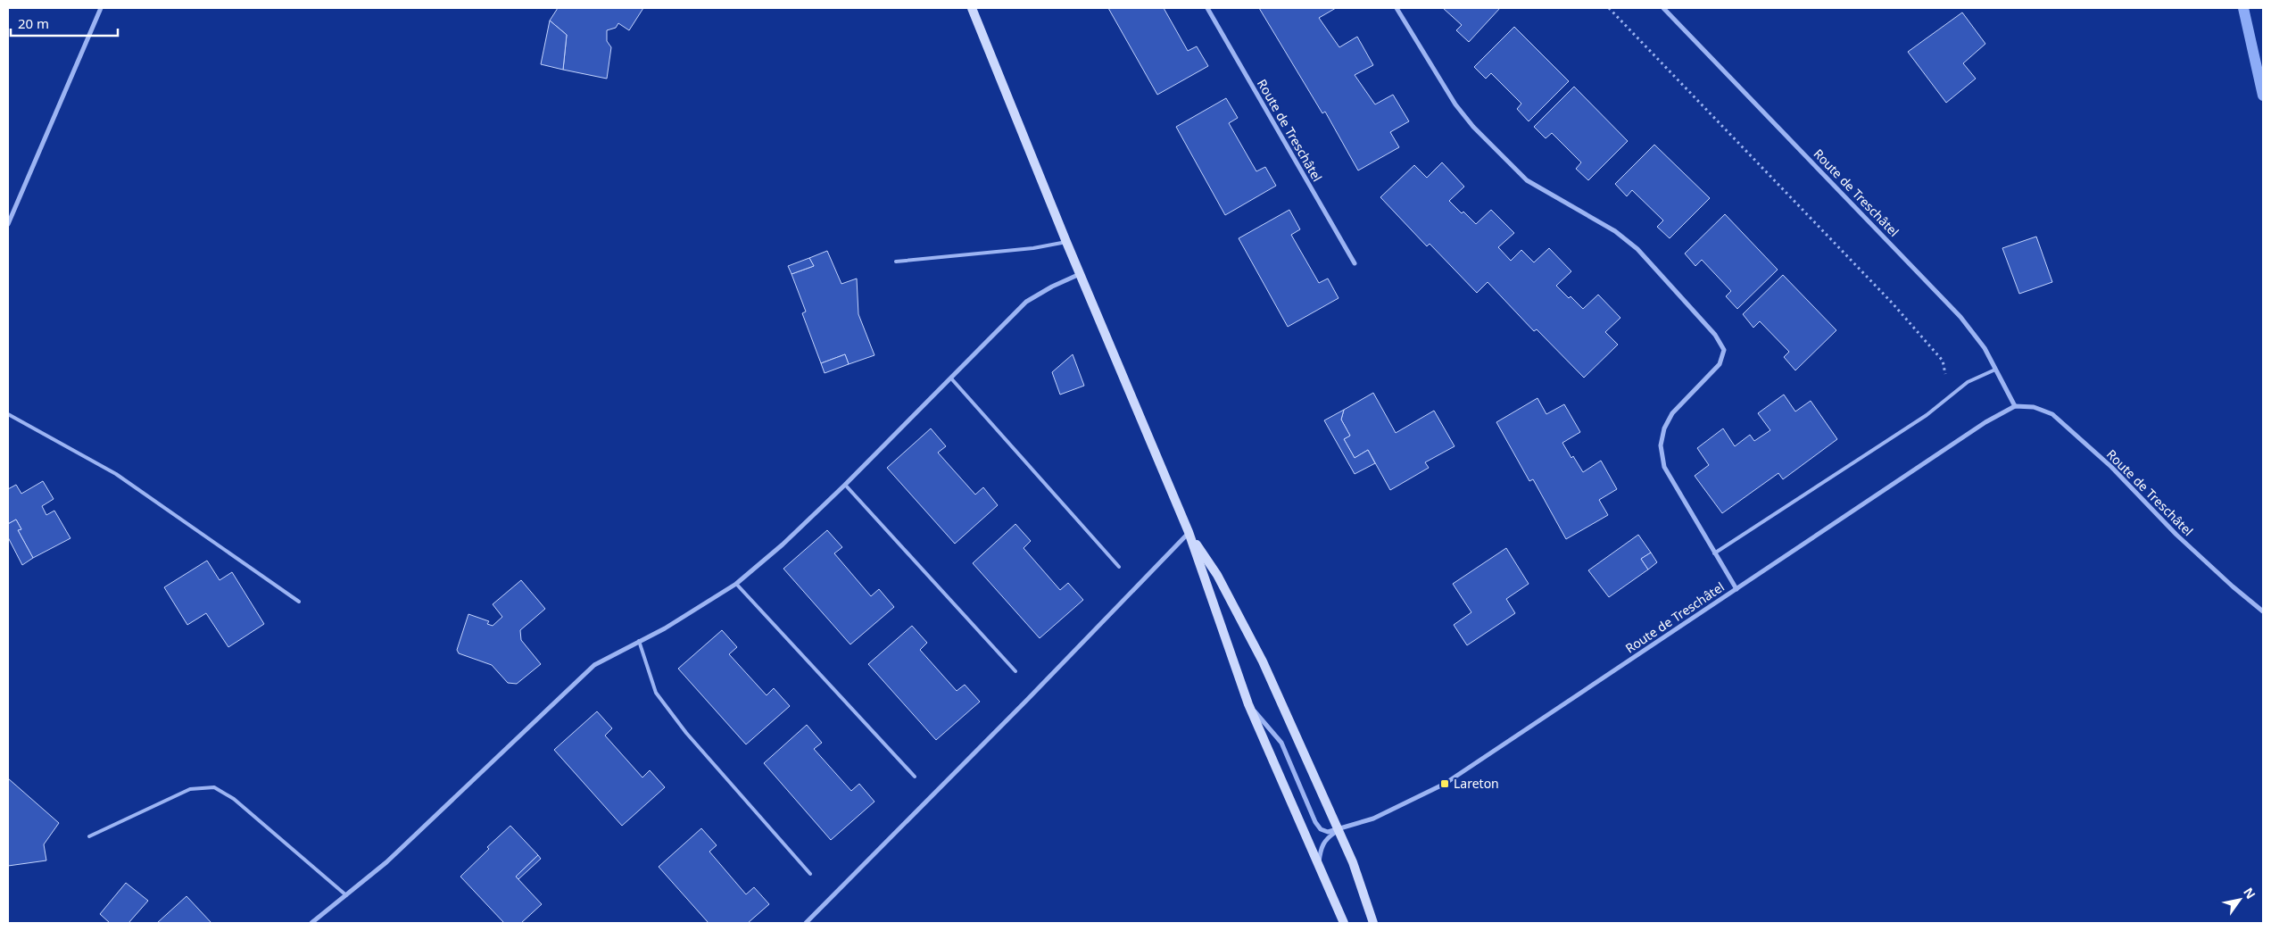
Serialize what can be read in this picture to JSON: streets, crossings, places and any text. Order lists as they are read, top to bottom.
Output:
{
  "streets": {
    "street": ["Route de Treschâtel"]
  },
  "places": {
    "transit": ["Lareton"]
  },
  "scale_bar": "20 m",
  "north": "top right"
}
